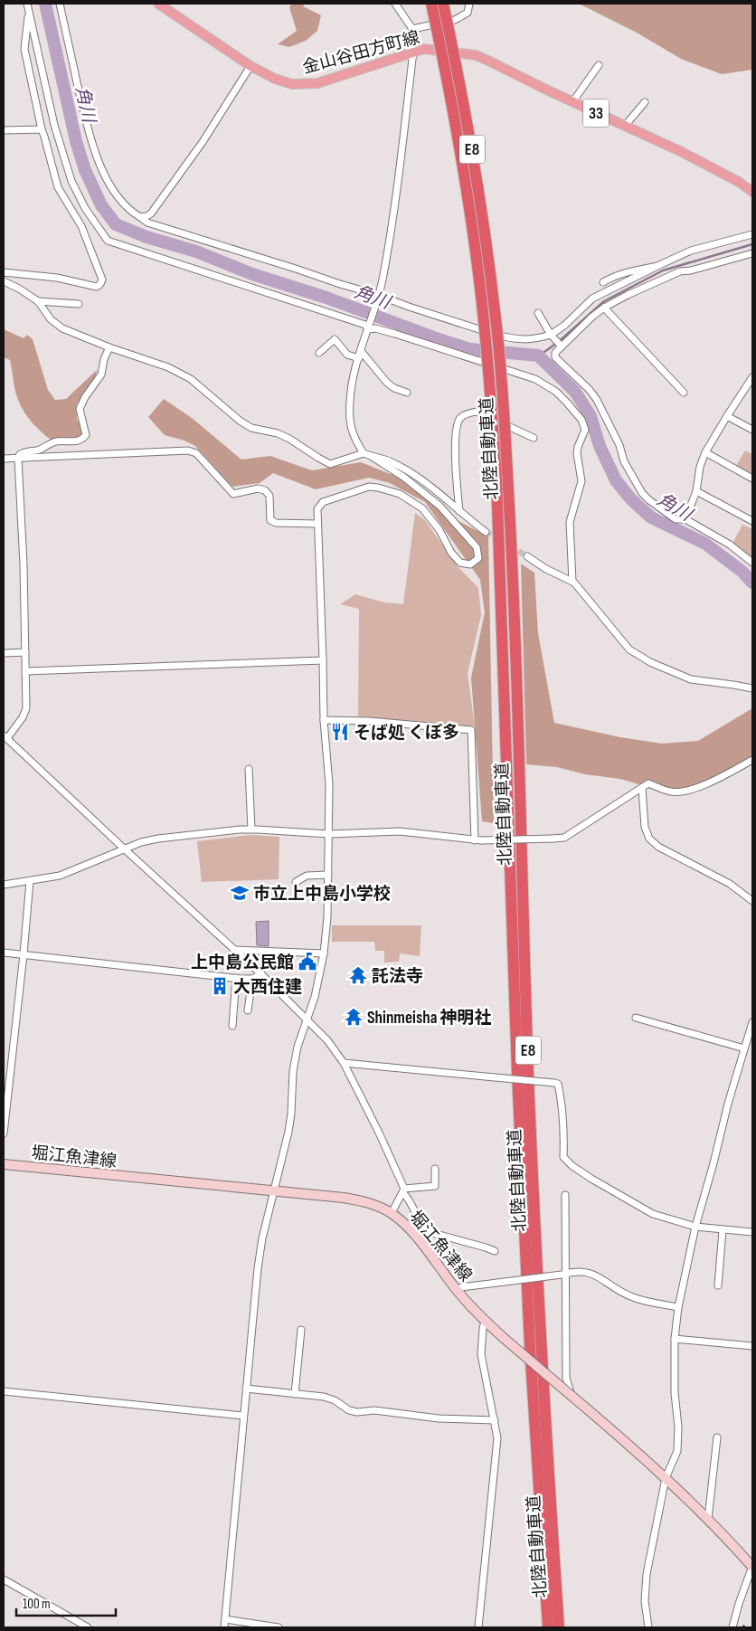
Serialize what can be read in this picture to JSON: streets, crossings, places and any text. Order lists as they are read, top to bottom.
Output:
{
  "streets": {
    "highway": ["E8", "北陸自動車道"],
    "main road": ["金山谷田方町線", "33", "堀江魚津線"]
  },
  "water": ["角川"],
  "places": {
    "restaurant": ["そば処 くぼ多"],
    "school or university": ["市立上中島小学校"],
    "public building": ["上中島公民館"],
    "temple": ["託法寺", "Shinmeisha 神明社"],
    "building": ["大西住建"]
  },
  "scale_bar": "100 m"
}
